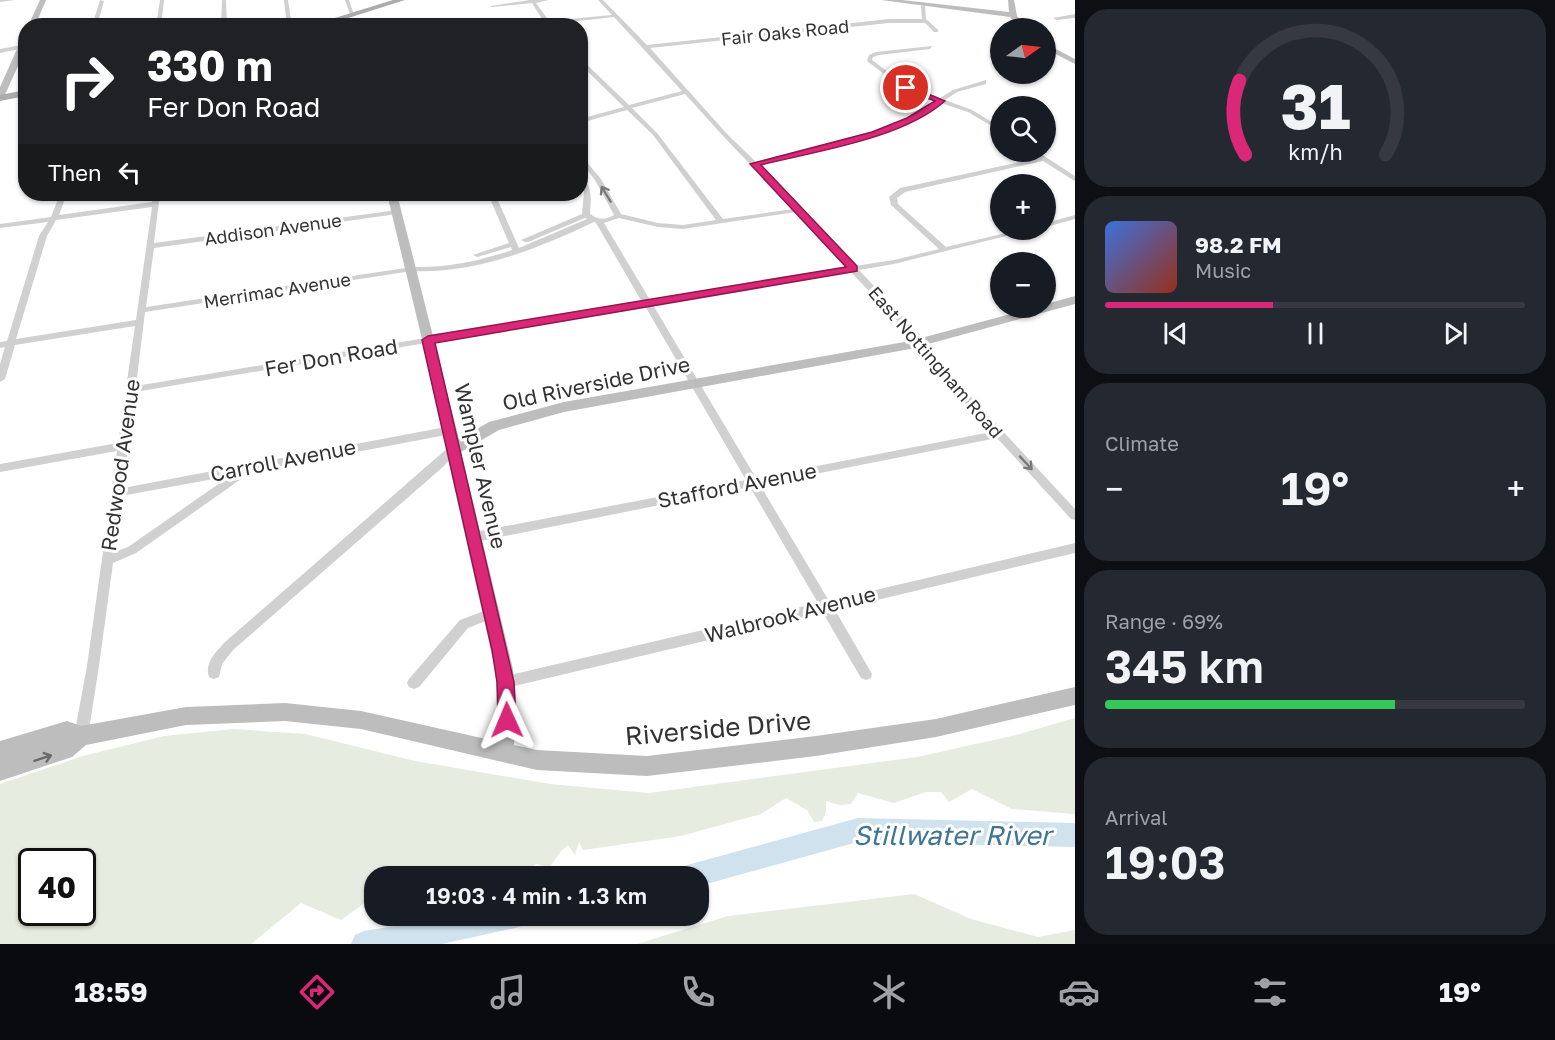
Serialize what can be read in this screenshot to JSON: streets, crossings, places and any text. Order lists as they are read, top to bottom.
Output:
{
  "streets": {
    "street": [
      "Fair Oaks Road",
      "Addison Avenue",
      "Merrimac Avenue",
      "Fer Don Road",
      "East Nottingham Road",
      "Old Riverside Drive",
      "Carroll Avenue",
      "Redwood Avenue",
      "Wampler Avenue",
      "Stafford Avenue",
      "Walbrook Avenue",
      "Riverside Drive"
    ]
  },
  "crossings": [
    ["Fair Oaks Road", "East Nottingham Road"],
    ["Addison Avenue", "Redwood Avenue"],
    ["Addison Avenue", "Wampler Avenue"],
    ["Merrimac Avenue", "Redwood Avenue"],
    ["Merrimac Avenue", "Wampler Avenue"],
    ["Fer Don Road", "East Nottingham Road"],
    ["Fer Don Road", "Redwood Avenue"],
    ["Fer Don Road", "Wampler Avenue"],
    ["East Nottingham Road", "Old Riverside Drive"],
    ["East Nottingham Road", "Stafford Avenue"],
    ["Old Riverside Drive", "Wampler Avenue"],
    ["Carroll Avenue", "Redwood Avenue"],
    ["Carroll Avenue", "Wampler Avenue"],
    ["Redwood Avenue", "Riverside Drive"],
    ["Wampler Avenue", "Stafford Avenue"],
    ["Wampler Avenue", "Walbrook Avenue"],
    ["Wampler Avenue", "Riverside Drive"]
  ],
  "water": ["Stillwater River"],
  "north": "right",
  "page": {
    "map_buttons": ["+", "−"],
    "turn": ["330 m", "Fer Don Road"],
    "then": "Then",
    "song": ["98.2 FM", "Music"],
    "tile": [
      "Climate",
      ["Range · 69%", "345 km"],
      ["Arrival", "19:03"]
    ],
    "heat": ["−", "19°", "+"],
    "limit": "40",
    "trip": "19:03 · 4 min · 1.3 km",
    "tabs": ["18:59", "19°"],
    "gauge": ["31", "km/h"]
  }
}
